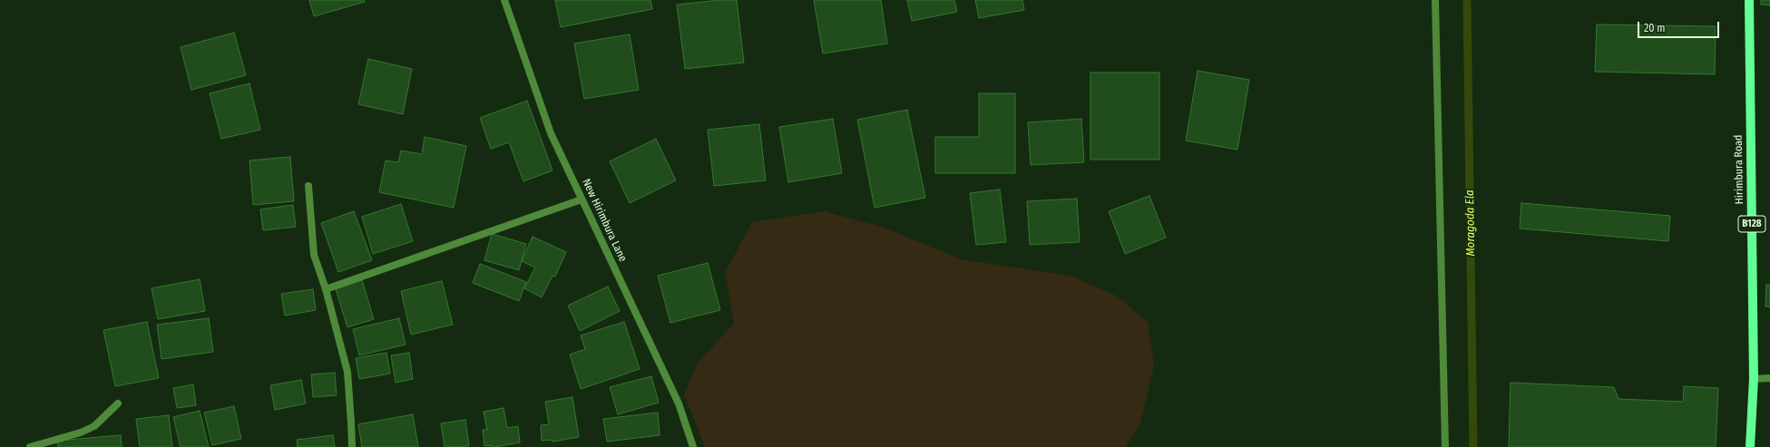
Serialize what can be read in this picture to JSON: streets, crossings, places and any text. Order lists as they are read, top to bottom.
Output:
{
  "streets": {
    "main road": ["Hirimbura Road", "B128"],
    "street": ["New Hirimbura Lane"]
  },
  "water": ["Moragoda Ela"],
  "scale_bar": "20 m"
}
